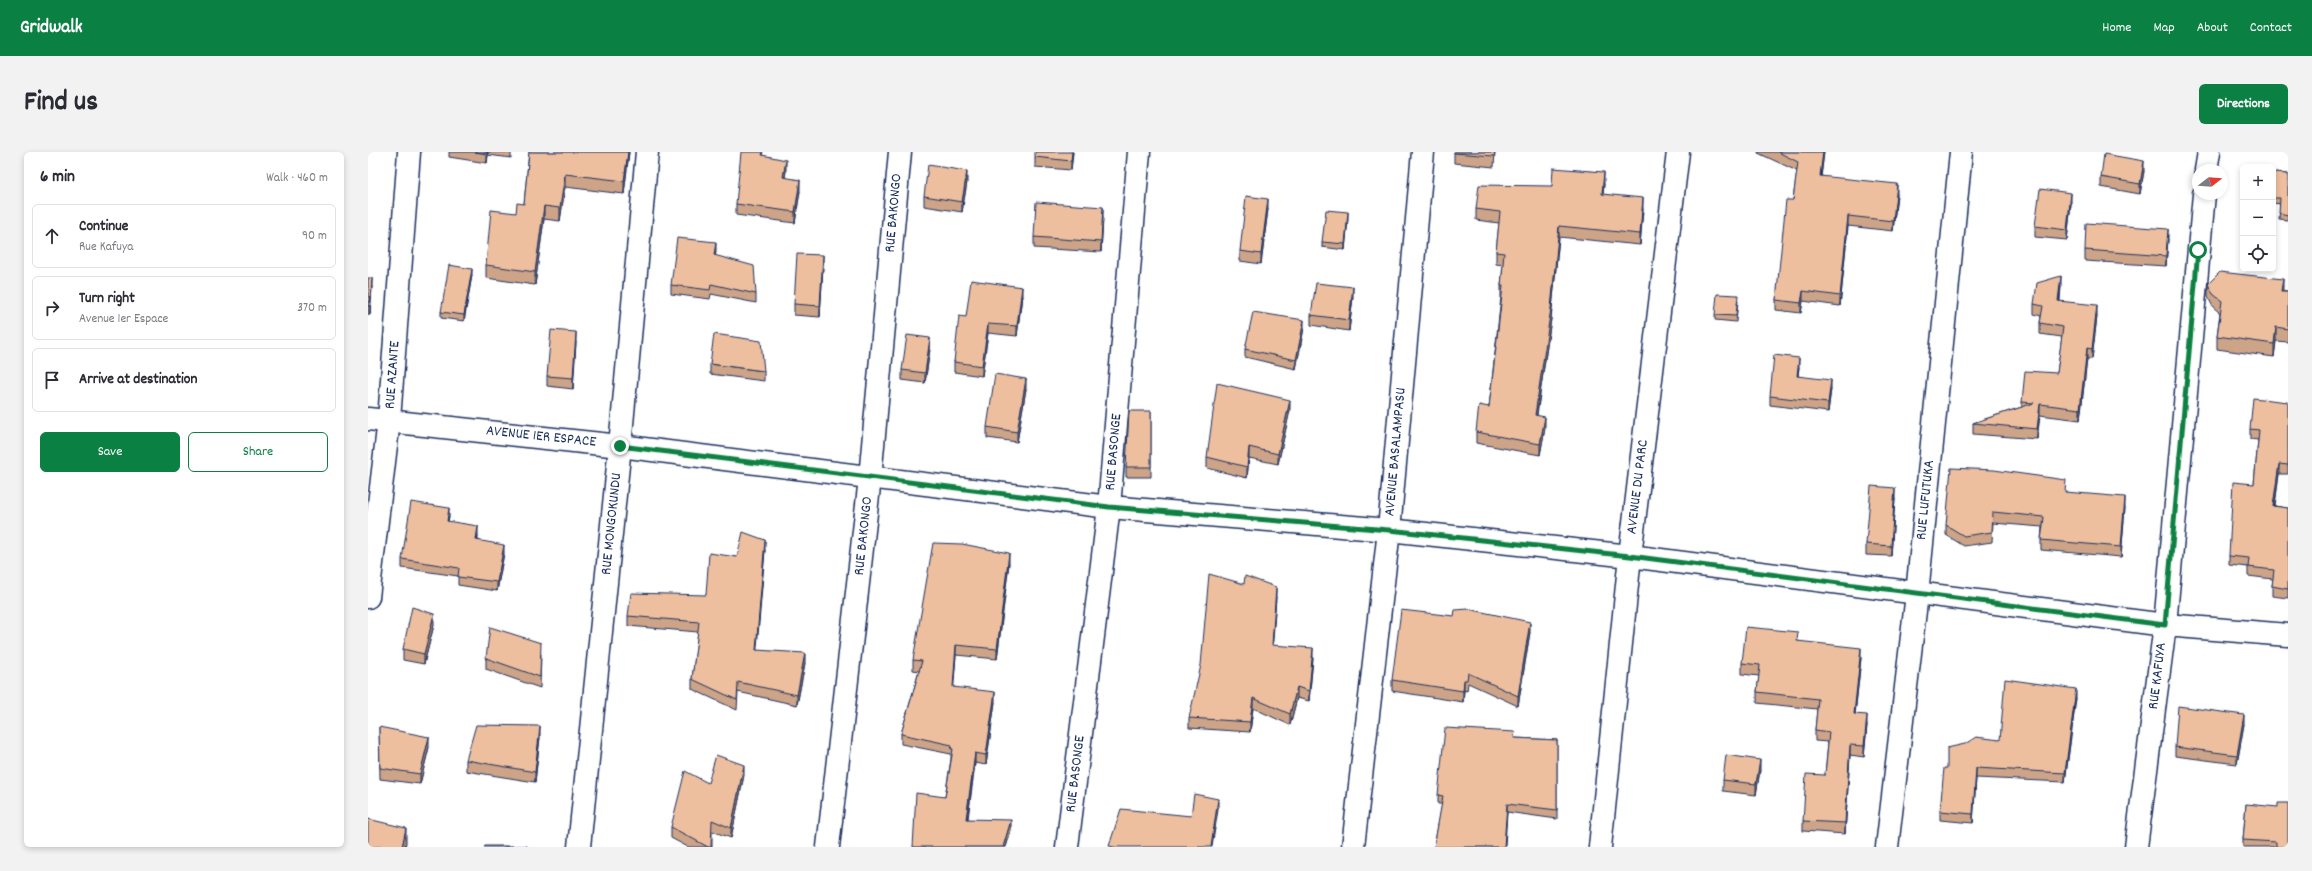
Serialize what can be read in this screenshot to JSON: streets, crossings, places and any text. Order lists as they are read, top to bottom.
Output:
{
  "streets": {
    "street": [
      "RUE BAKONGO",
      "RUE AZANTE",
      "AVENUE 1ER ESPACE",
      "RUE BASONGE",
      "AVENUE BASALAMPASU",
      "AVENUE DU PARC",
      "RUE LUFUTUKA",
      "RUE MONGOKUNDU",
      "RUE KAFUYA"
    ]
  },
  "crossings": [
    ["RUE BAKONGO", "AVENUE 1ER ESPACE"],
    ["RUE AZANTE", "AVENUE 1ER ESPACE"],
    ["AVENUE 1ER ESPACE", "RUE BASONGE"],
    ["AVENUE 1ER ESPACE", "AVENUE BASALAMPASU"],
    ["AVENUE 1ER ESPACE", "AVENUE DU PARC"],
    ["AVENUE 1ER ESPACE", "RUE LUFUTUKA"],
    ["AVENUE 1ER ESPACE", "RUE MONGOKUNDU"],
    ["AVENUE 1ER ESPACE", "RUE KAFUYA"]
  ],
  "north": "right",
  "page": {
    "header": "Gridwalk",
    "nav": [
      "Home",
      "Map",
      "About",
      "Contact"
    ],
    "title": "Find us",
    "buttons": [
      "Directions",
      ["Save", "Share"]
    ],
    "heading": ["6 min", "Walk · 460 m"],
    "map_buttons": ["+", "−"],
    "list": [
      ["Continue", "Rue Kafuya", "90 m"],
      ["Turn right", "Avenue 1er Espace", "370 m"],
      "Arrive at destination"
    ]
  }
}
